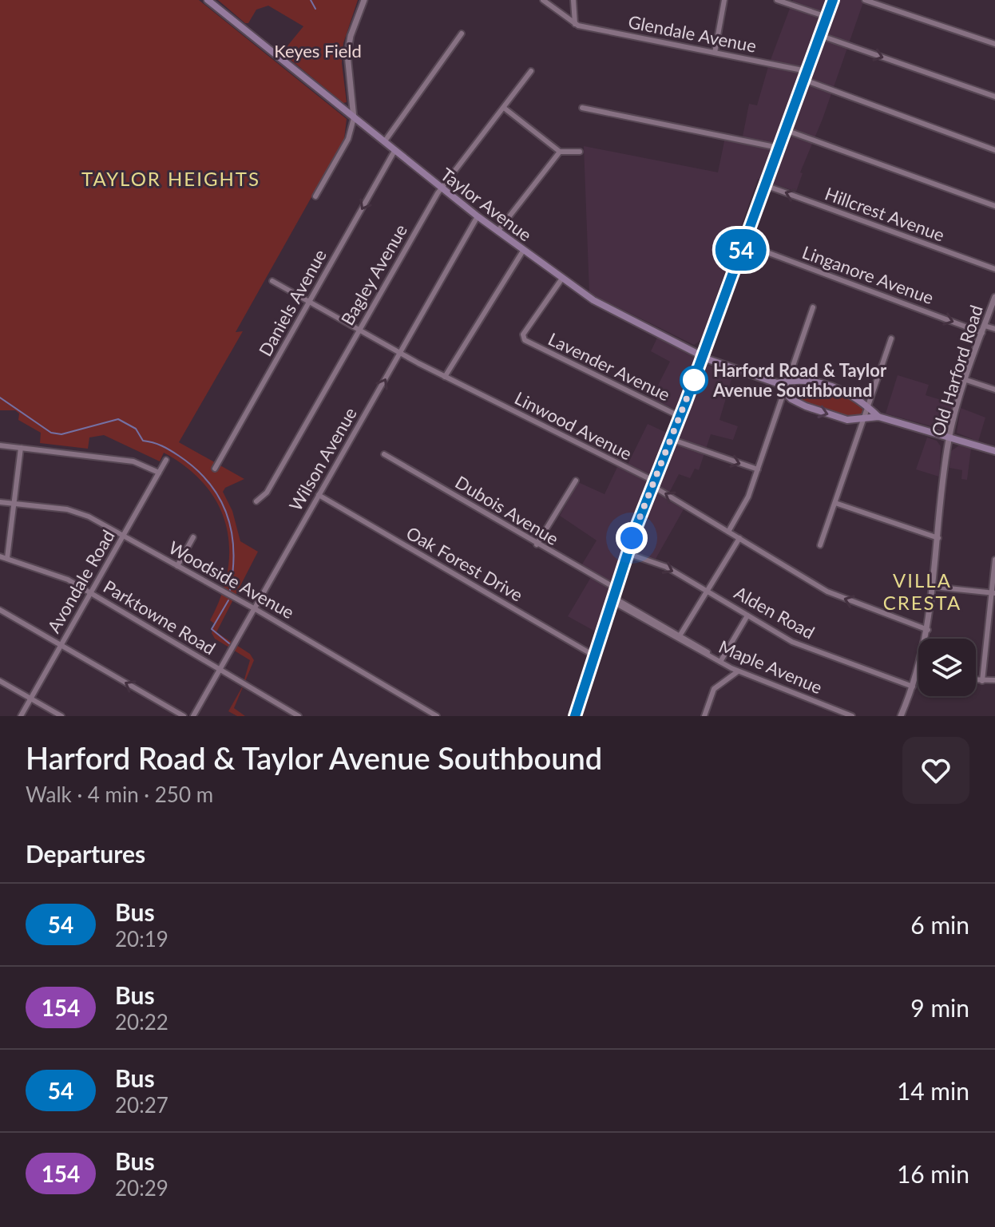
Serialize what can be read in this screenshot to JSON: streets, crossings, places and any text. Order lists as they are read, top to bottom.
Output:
{
  "streets": {
    "main road": ["Taylor Avenue"],
    "street": [
      "Glendale Avenue",
      "Hillcrest Avenue",
      "Bagley Avenue",
      "Linganore Avenue",
      "Daniels Avenue",
      "Lavender Avenue",
      "Old Harford Road",
      "Linwood Avenue",
      "Wilson Avenue",
      "Dubois Avenue",
      "Oak Forest Drive",
      "Woodside Avenue",
      "Avondale Road",
      "Alden Road",
      "Parktowne Road",
      "Maple Avenue"
    ]
  },
  "crossings": [
    ["Taylor Avenue", "Bagley Avenue"],
    ["Taylor Avenue", "Daniels Avenue"],
    ["Taylor Avenue", "Lavender Avenue"],
    ["Taylor Avenue", "Old Harford Road"],
    ["Taylor Avenue", "Wilson Avenue"],
    ["Bagley Avenue", "Linwood Avenue"],
    ["Linganore Avenue", "Old Harford Road"],
    ["Daniels Avenue", "Linwood Avenue"],
    ["Old Harford Road", "Linwood Avenue"],
    ["Old Harford Road", "Alden Road"],
    ["Linwood Avenue", "Wilson Avenue"],
    ["Wilson Avenue", "Oak Forest Drive"],
    ["Wilson Avenue", "Woodside Avenue"],
    ["Wilson Avenue", "Parktowne Road"],
    ["Woodside Avenue", "Avondale Road"],
    ["Avondale Road", "Parktowne Road"]
  ],
  "one_way": [
    "Hillcrest Avenue",
    "Linganore Avenue",
    "Daniels Avenue",
    "Linwood Avenue"
  ],
  "districts": ["TAYLOR HEIGHTS", "VILLA CRESTA"],
  "parks": ["Keyes Field"],
  "places": ["Harford Road & Taylor Avenue Southbound"],
  "lines": ["bus line 54"],
  "page": {
    "on_map": "54",
    "heading": [
      ["Harford Road & Taylor Avenue Southbound", "Walk · 4 min · 250 m"],
      "Departures"
    ],
    "list": [
      {
        "mark": "54",
        "name": "Bus",
        "note": "20:19",
        "value": "6 min"
      },
      {
        "mark": "154",
        "name": "Bus",
        "note": "20:22",
        "value": "9 min"
      },
      {
        "mark": "54",
        "name": "Bus",
        "note": "20:27",
        "value": "14 min"
      },
      {
        "mark": "154",
        "name": "Bus",
        "note": "20:29",
        "value": "16 min"
      }
    ]
  }
}
